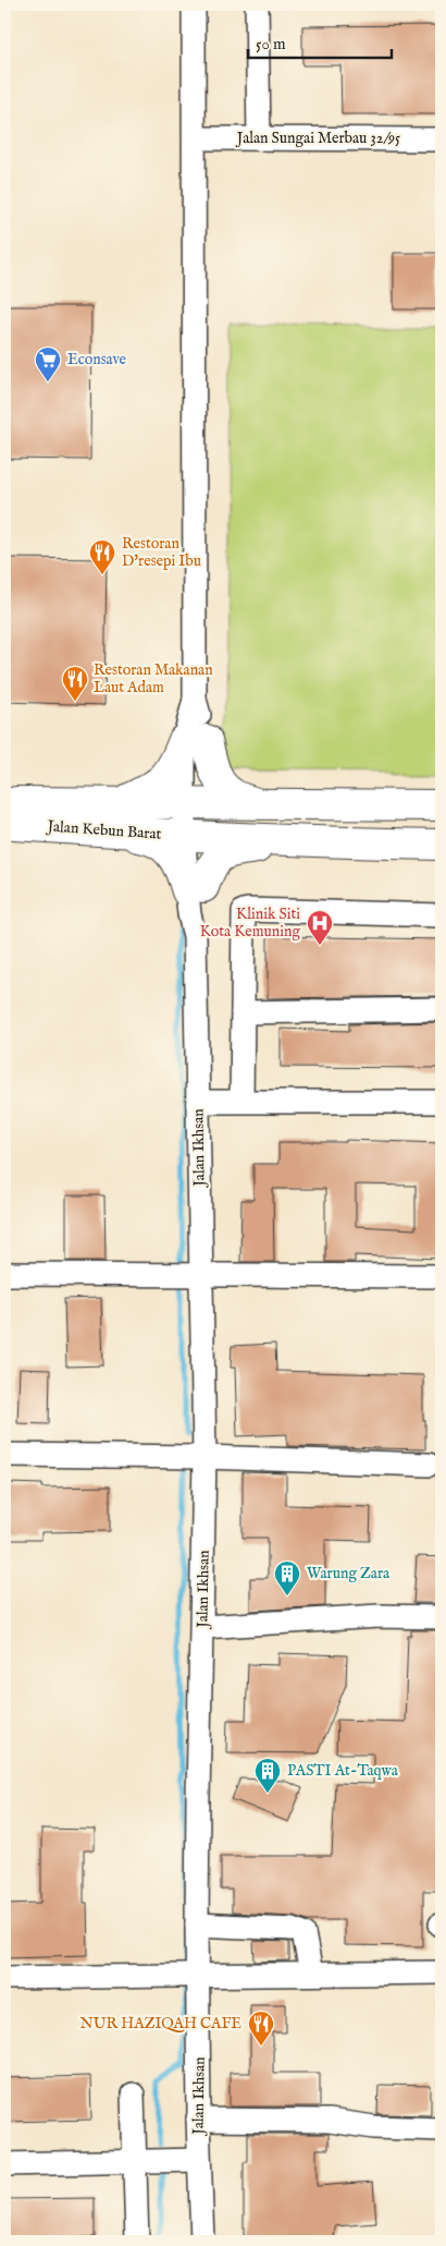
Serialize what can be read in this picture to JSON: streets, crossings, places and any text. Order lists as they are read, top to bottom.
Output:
{
  "streets": {
    "main road": ["Jalan Kebun Barat"],
    "street": ["Jalan Sungai Merbau 32/95", "Jalan Ikhsan"]
  },
  "crossings": [
    ["Jalan Sungai Merbau 32/95", "Jalan Ikhsan"],
    ["Jalan Kebun Barat", "Jalan Ikhsan"]
  ],
  "places": {
    "supermarket": ["Econsave"],
    "restaurant": ["Restoran D'resepi Ibu", "Restoran Makanan Laut Adam", "NUR HAZIQAH CAFE"],
    "hospital": ["Klinik Siti Kota Kemuning"],
    "building": ["Warung Zara", "PASTI At-Taqwa"]
  },
  "scale_bar": "50 m"
}
